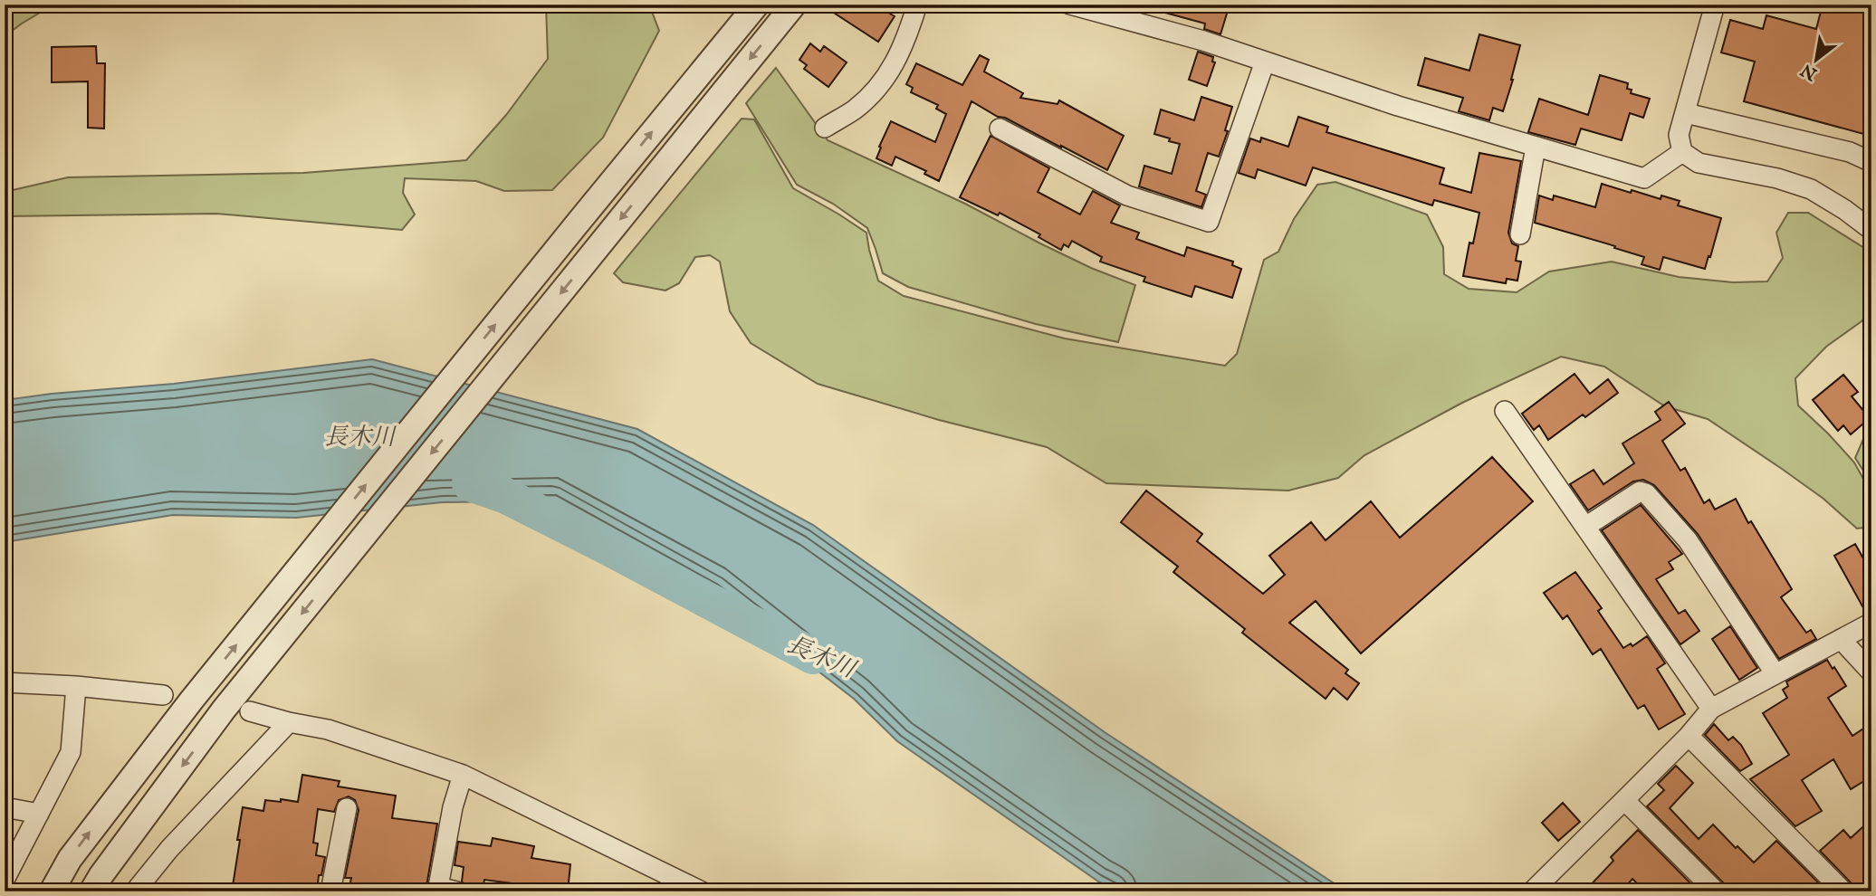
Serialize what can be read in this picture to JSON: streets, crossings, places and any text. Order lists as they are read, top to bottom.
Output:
{
  "water": ["長木川"],
  "north": "bottom left"
}
